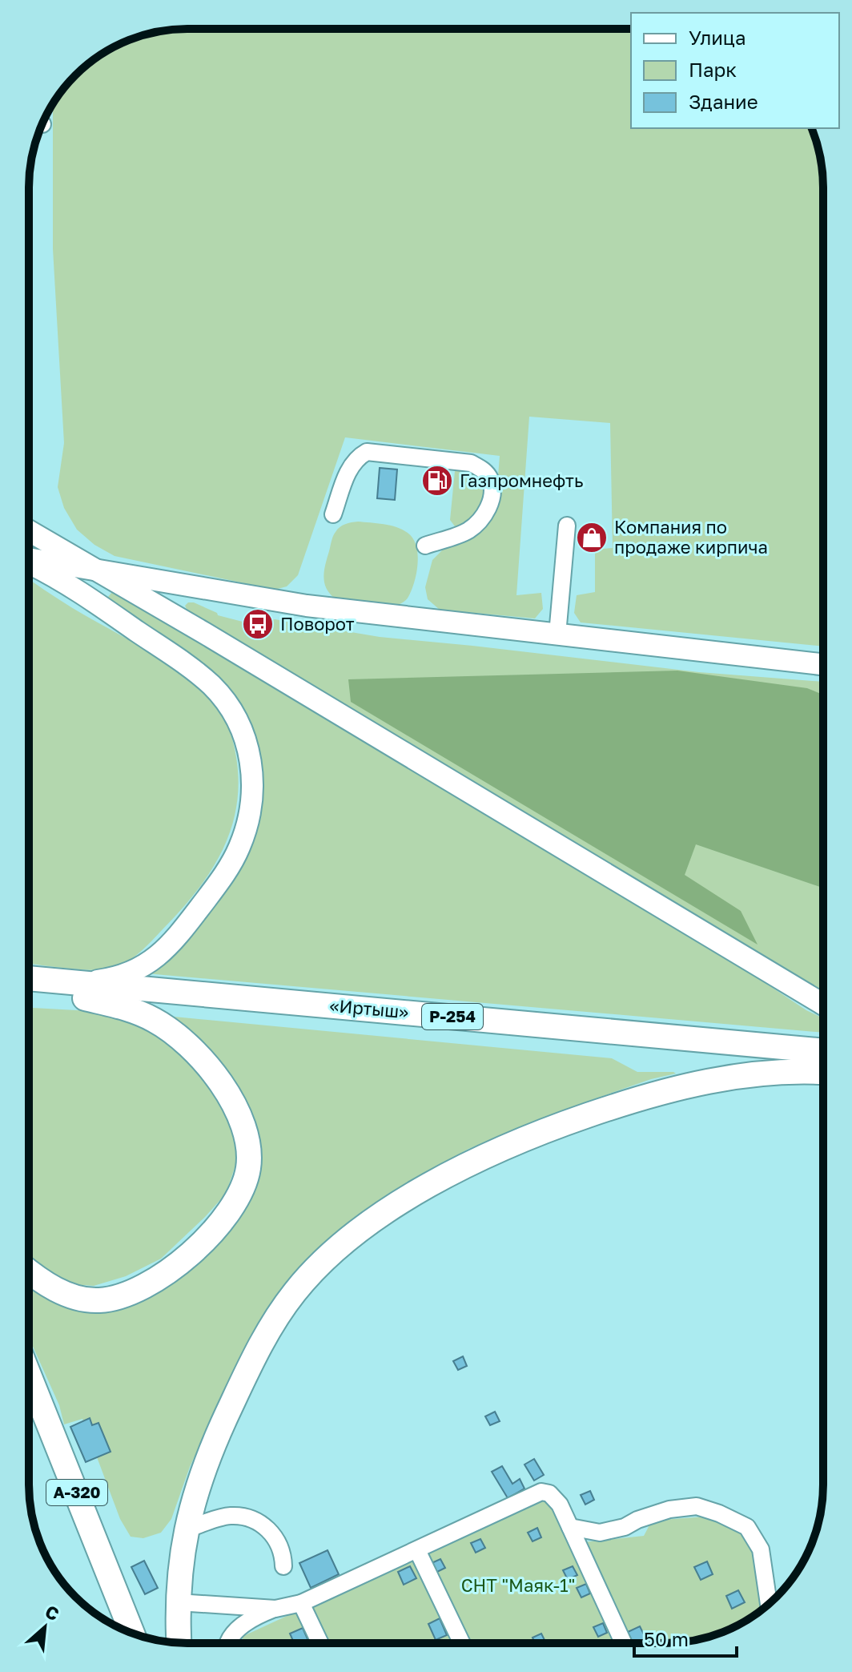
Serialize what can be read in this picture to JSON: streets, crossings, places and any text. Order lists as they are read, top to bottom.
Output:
{
  "streets": {
    "highway": ["«Иртыш»", "Р-254", "А-320"]
  },
  "parks": ["СНТ \"Маяк-1\""],
  "places": {
    "fuel station": ["Газпромнефть"],
    "shop": ["Компания по продаже кирпича"],
    "bus stop": ["Поворот"]
  },
  "legend": ["Улица", "Парк", "Здание"],
  "scale_bar": "50 m",
  "north": "top right"
}
